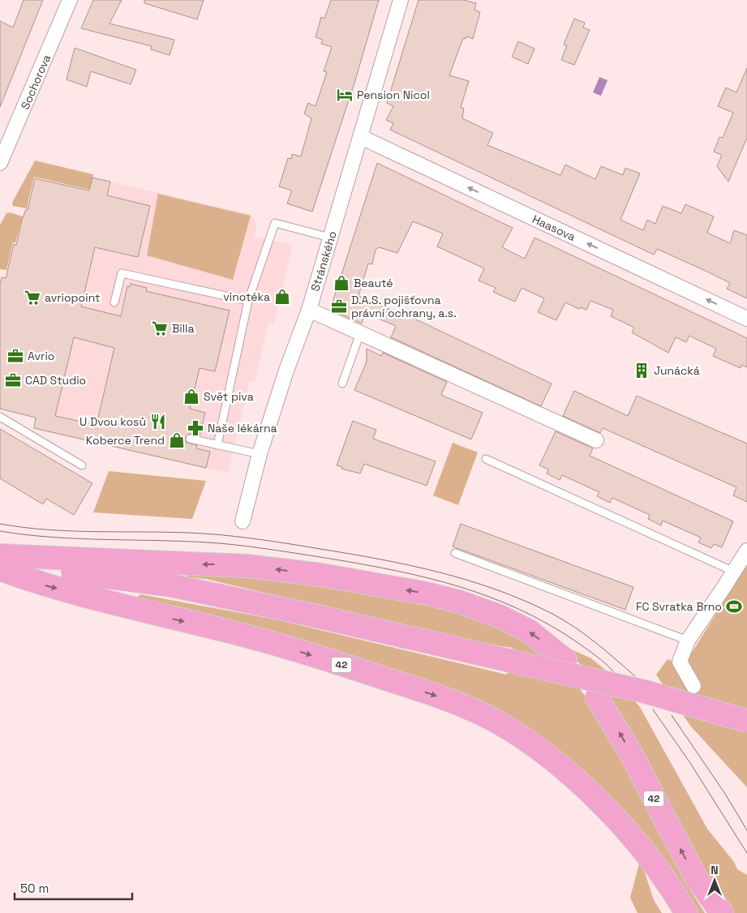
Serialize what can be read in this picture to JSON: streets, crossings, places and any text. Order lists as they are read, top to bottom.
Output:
{
  "streets": {
    "highway": ["42"],
    "street": ["Sochorova", "Haasova", "Stránského"]
  },
  "crossings": [
    ["Haasova", "Stránského"]
  ],
  "one_way": ["Haasova"],
  "places": {
    "hotel": ["Pension Nicol"],
    "shop": [
      "Beauté",
      "vinotéka",
      "Svět piva",
      "Koberce Trend"
    ],
    "supermarket": ["avriopoint", "Billa"],
    "office": ["D.A.S. pojišťovna právní ochrany, a.s.", "Avrio", "CAD Studio"],
    "building": ["Junácká"],
    "restaurant": ["U Dvou kosů"],
    "pharmacy": ["Naše lékárna"],
    "sports": ["FC Svratka Brno"]
  },
  "scale_bar": "50 m",
  "north": "top"
}
